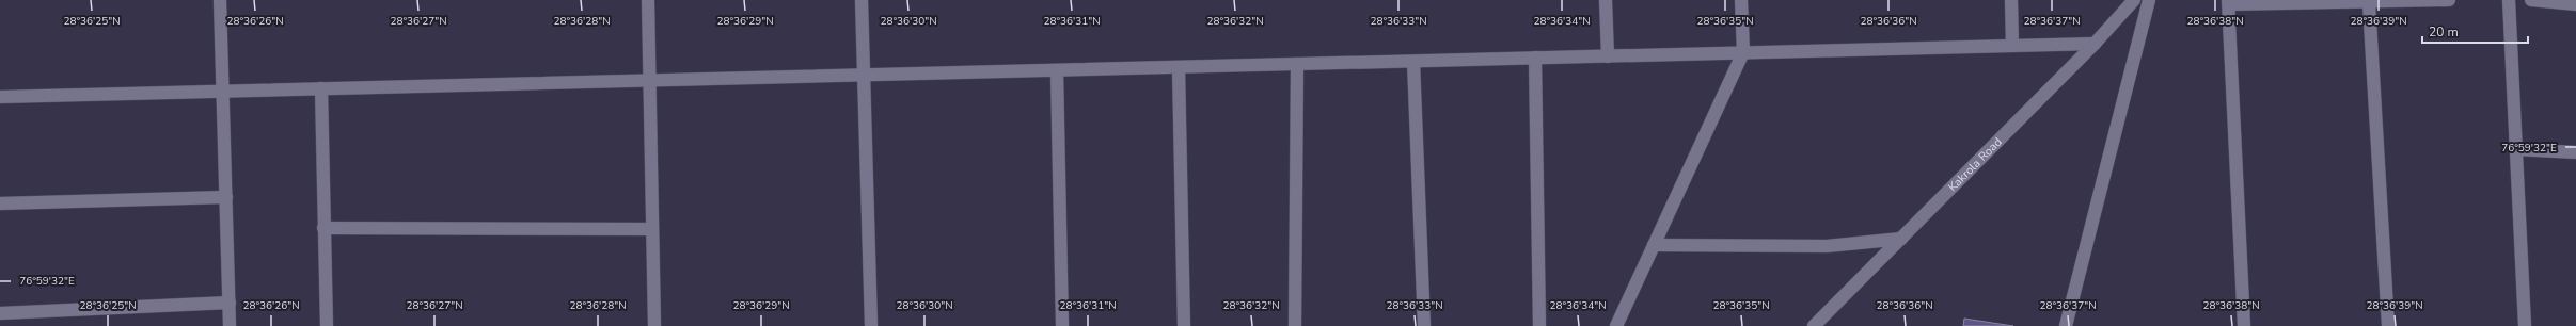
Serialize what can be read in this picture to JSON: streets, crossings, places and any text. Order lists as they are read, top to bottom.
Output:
{
  "streets": {
    "street": ["Kakrola Road"]
  },
  "scale_bar": "20 m",
  "coordinates": [
    "28°36'25\"N",
    "28°36'26\"N",
    "28°36'27\"N",
    "28°36'28\"N",
    "28°36'29\"N",
    "28°36'30\"N",
    "28°36'31\"N",
    "28°36'32\"N",
    "28°36'33\"N",
    "28°36'34\"N",
    "28°36'35\"N",
    "28°36'36\"N",
    "28°36'37\"N",
    "28°36'38\"N",
    "28°36'39\"N",
    "76°59'32\"E"
  ]
}
